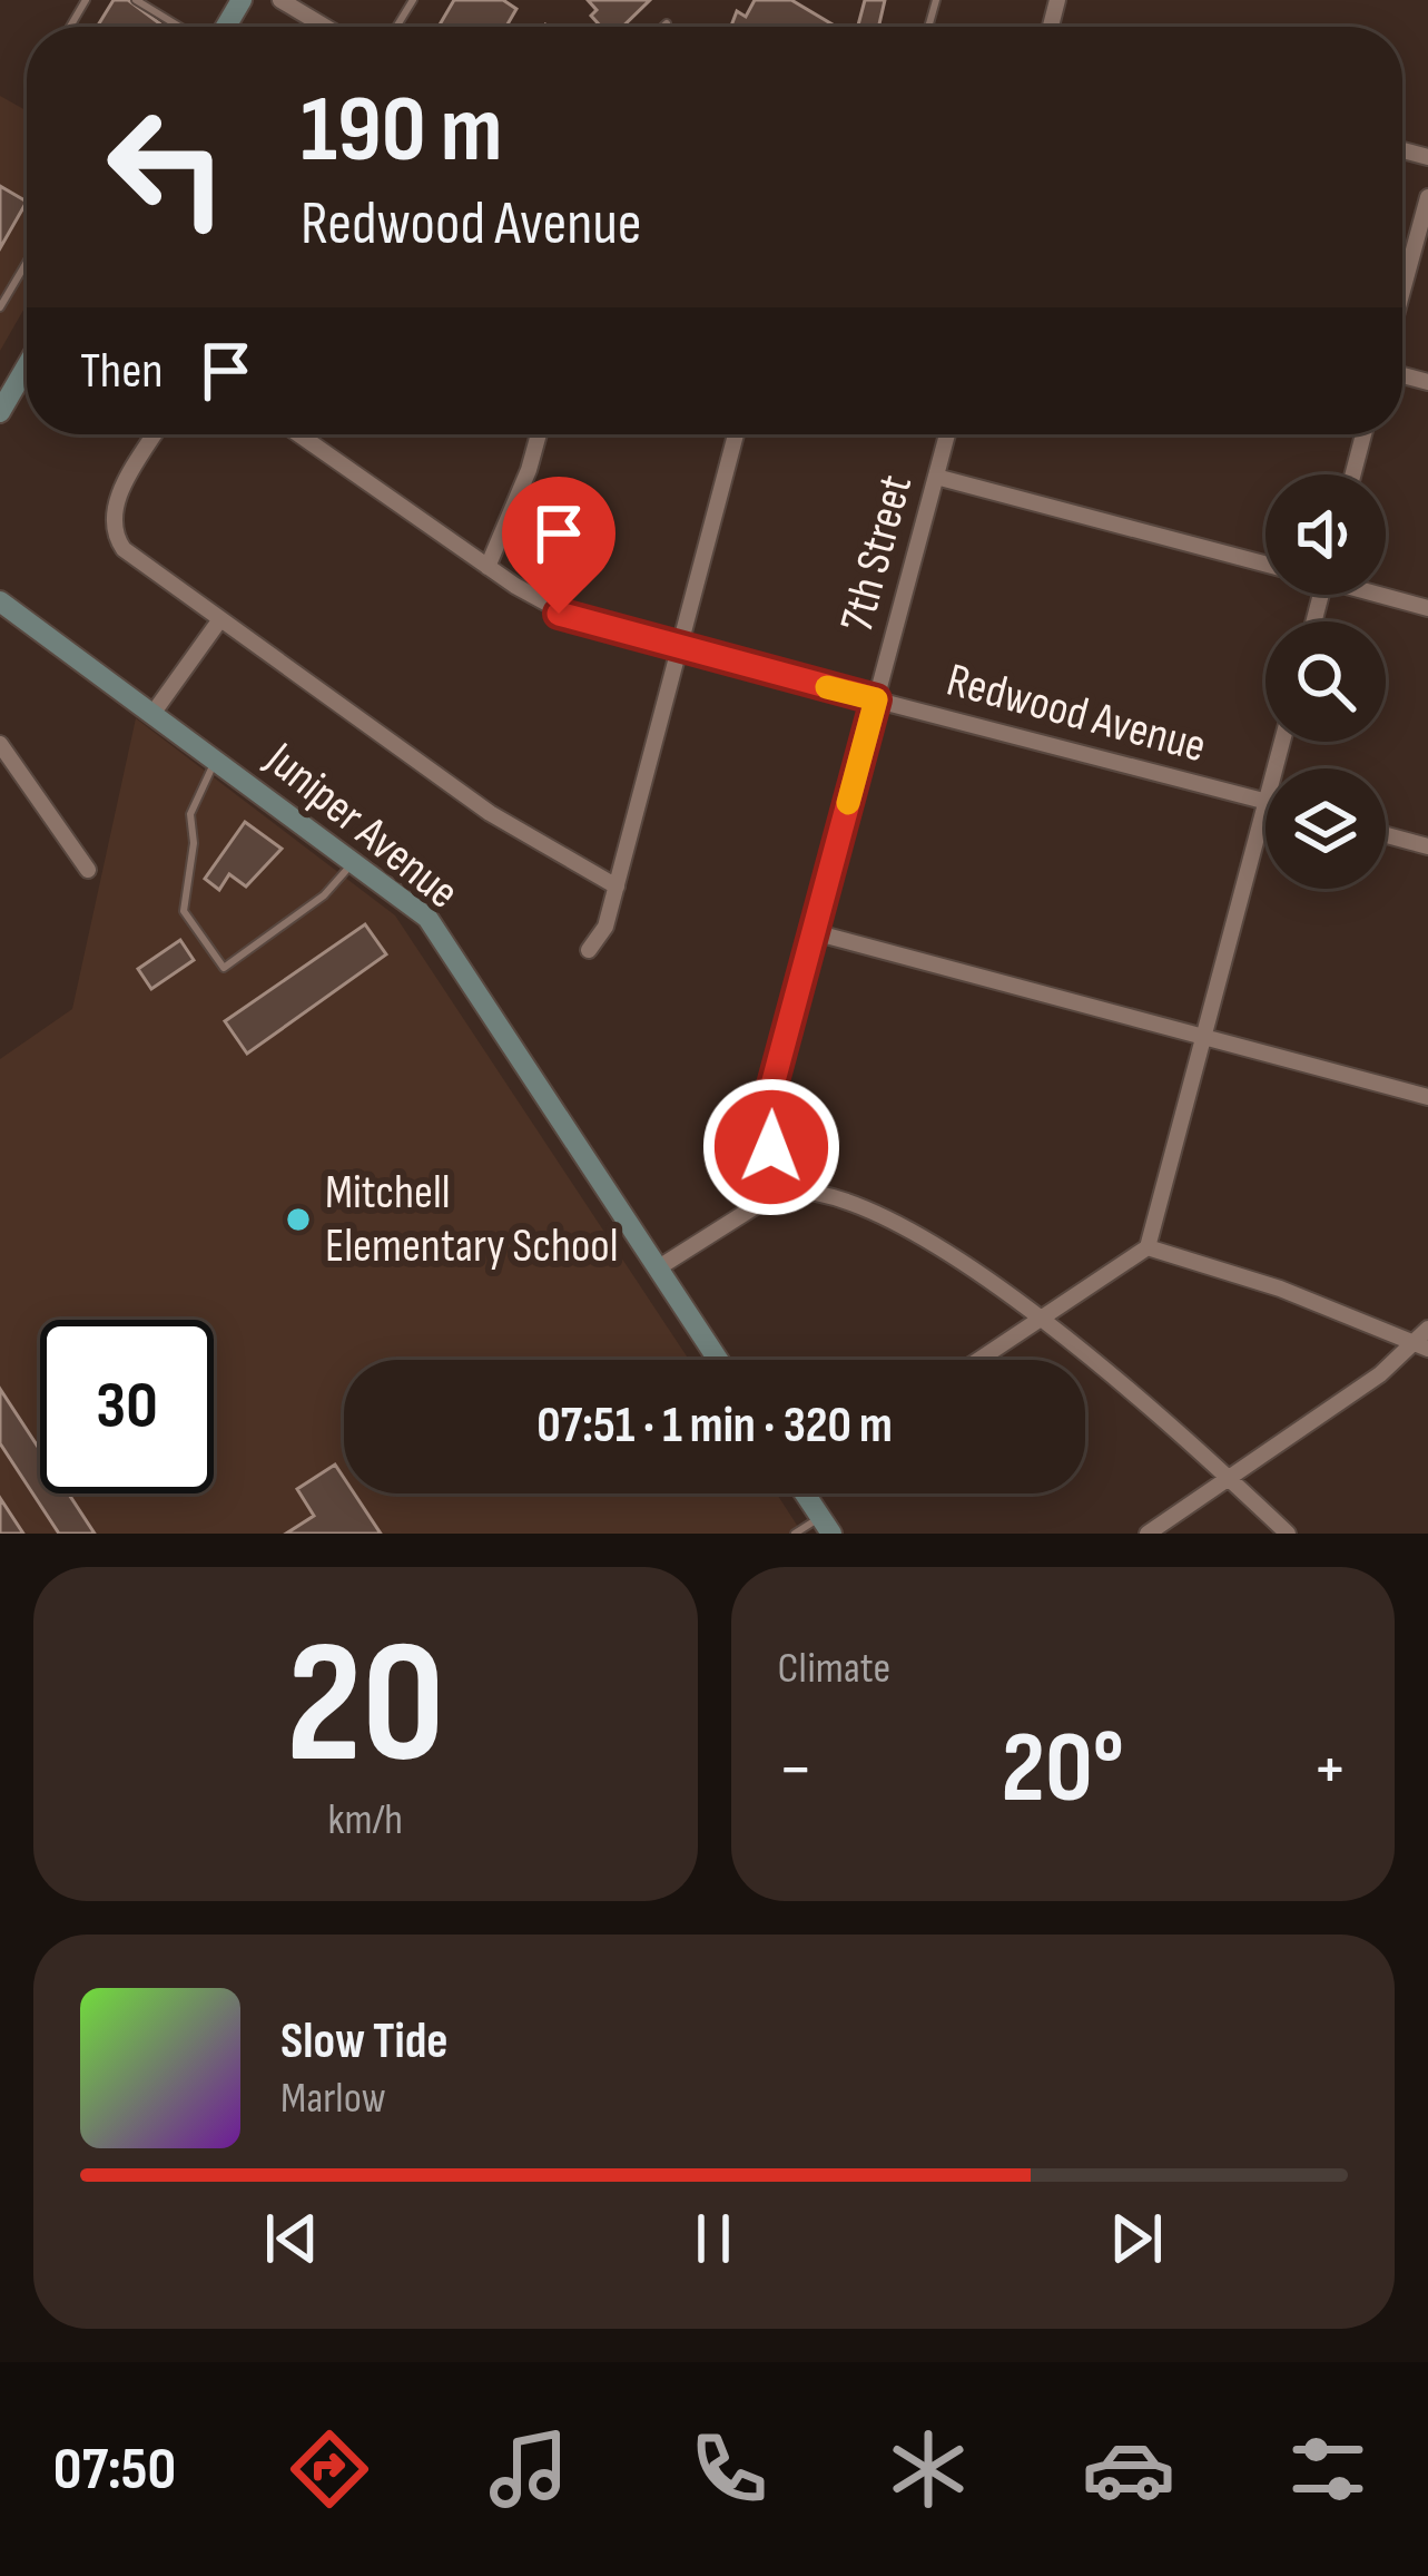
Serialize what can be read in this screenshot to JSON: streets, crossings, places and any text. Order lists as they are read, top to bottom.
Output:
{
  "streets": {
    "street": ["7th Street", "Redwood Avenue", "Juniper Avenue"]
  },
  "crossings": [
    ["7th Street", "Redwood Avenue"]
  ],
  "places": ["Mitchell Elementary School"],
  "page": {
    "turn": ["190 m", "Redwood Avenue"],
    "then": "Then",
    "limit": "30",
    "trip": "07:51 · 1 min · 320 m",
    "tile": [
      ["20", "km/h"],
      "Climate"
    ],
    "heat": ["−", "20°", "+"],
    "song": ["Slow Tide", "Marlow"],
    "tabs": "07:50"
  }
}
